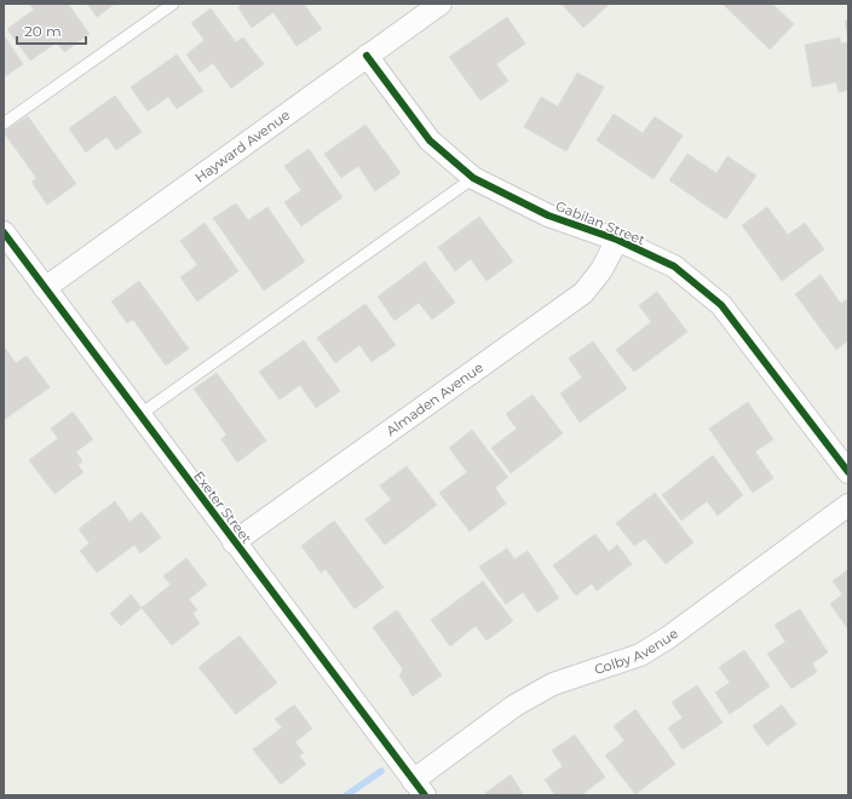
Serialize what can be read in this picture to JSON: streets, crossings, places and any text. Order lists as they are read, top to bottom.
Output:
{
  "streets": {
    "street": [
      "Hayward Avenue",
      "Gabilan Street",
      "Almaden Avenue",
      "Exeter Street",
      "Colby Avenue"
    ]
  },
  "crossings": [
    ["Hayward Avenue", "Gabilan Street"],
    ["Hayward Avenue", "Exeter Street"],
    ["Gabilan Street", "Almaden Avenue"],
    ["Almaden Avenue", "Exeter Street"],
    ["Exeter Street", "Colby Avenue"]
  ],
  "scale_bar": "20 m"
}
